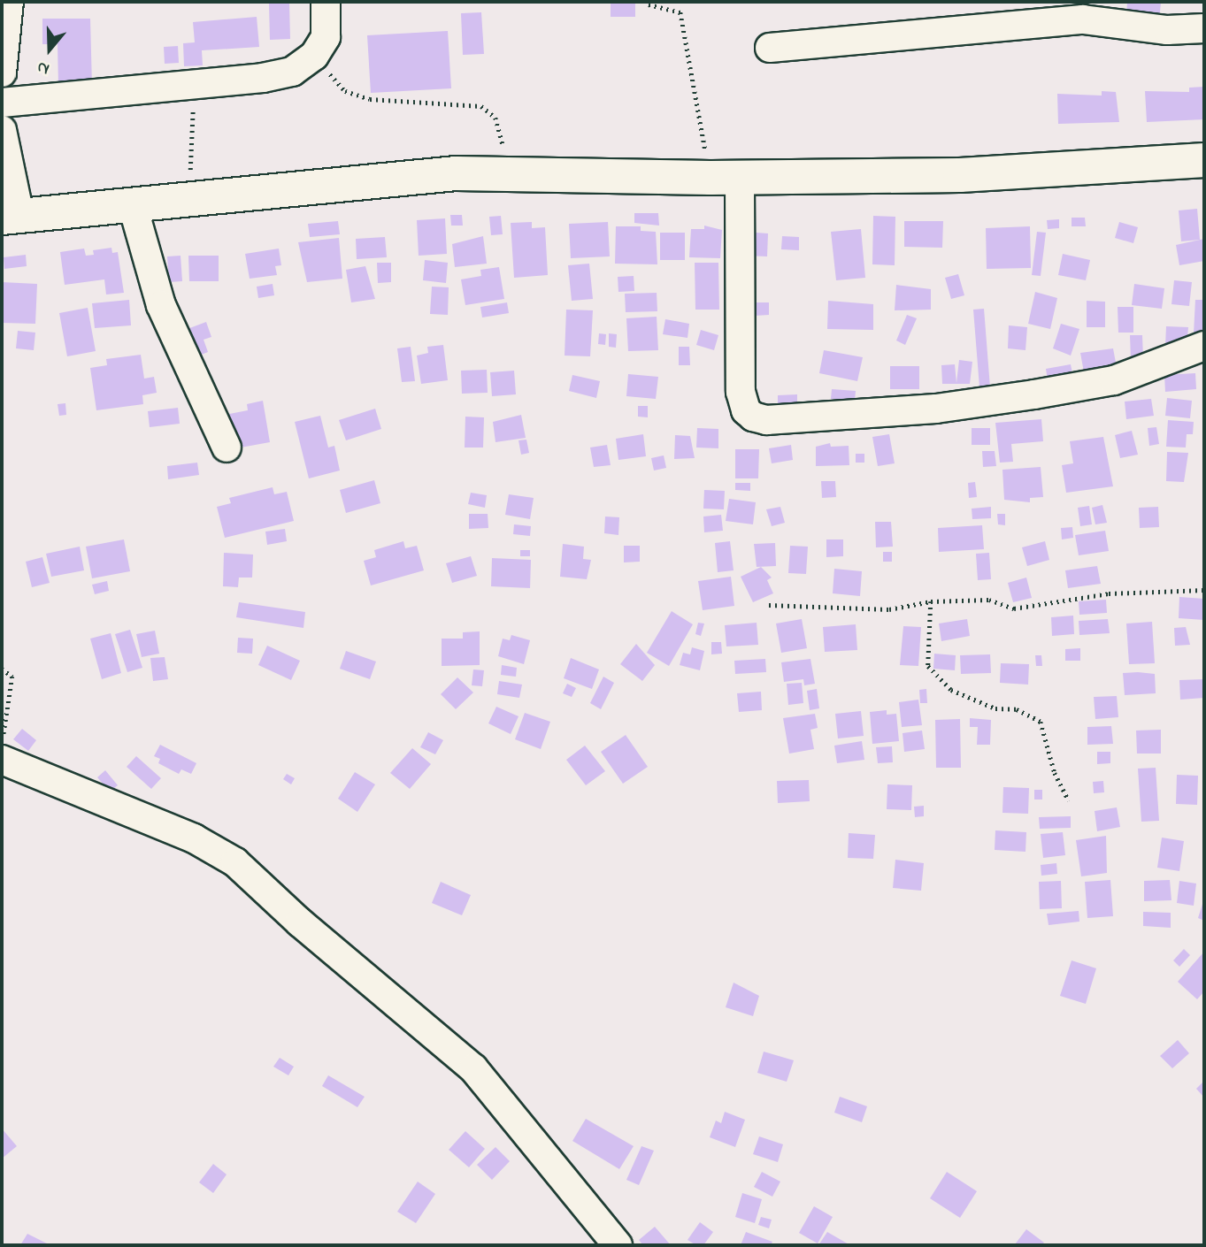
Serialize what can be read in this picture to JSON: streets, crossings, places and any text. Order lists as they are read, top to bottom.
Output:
{
  "north": "bottom"
}
